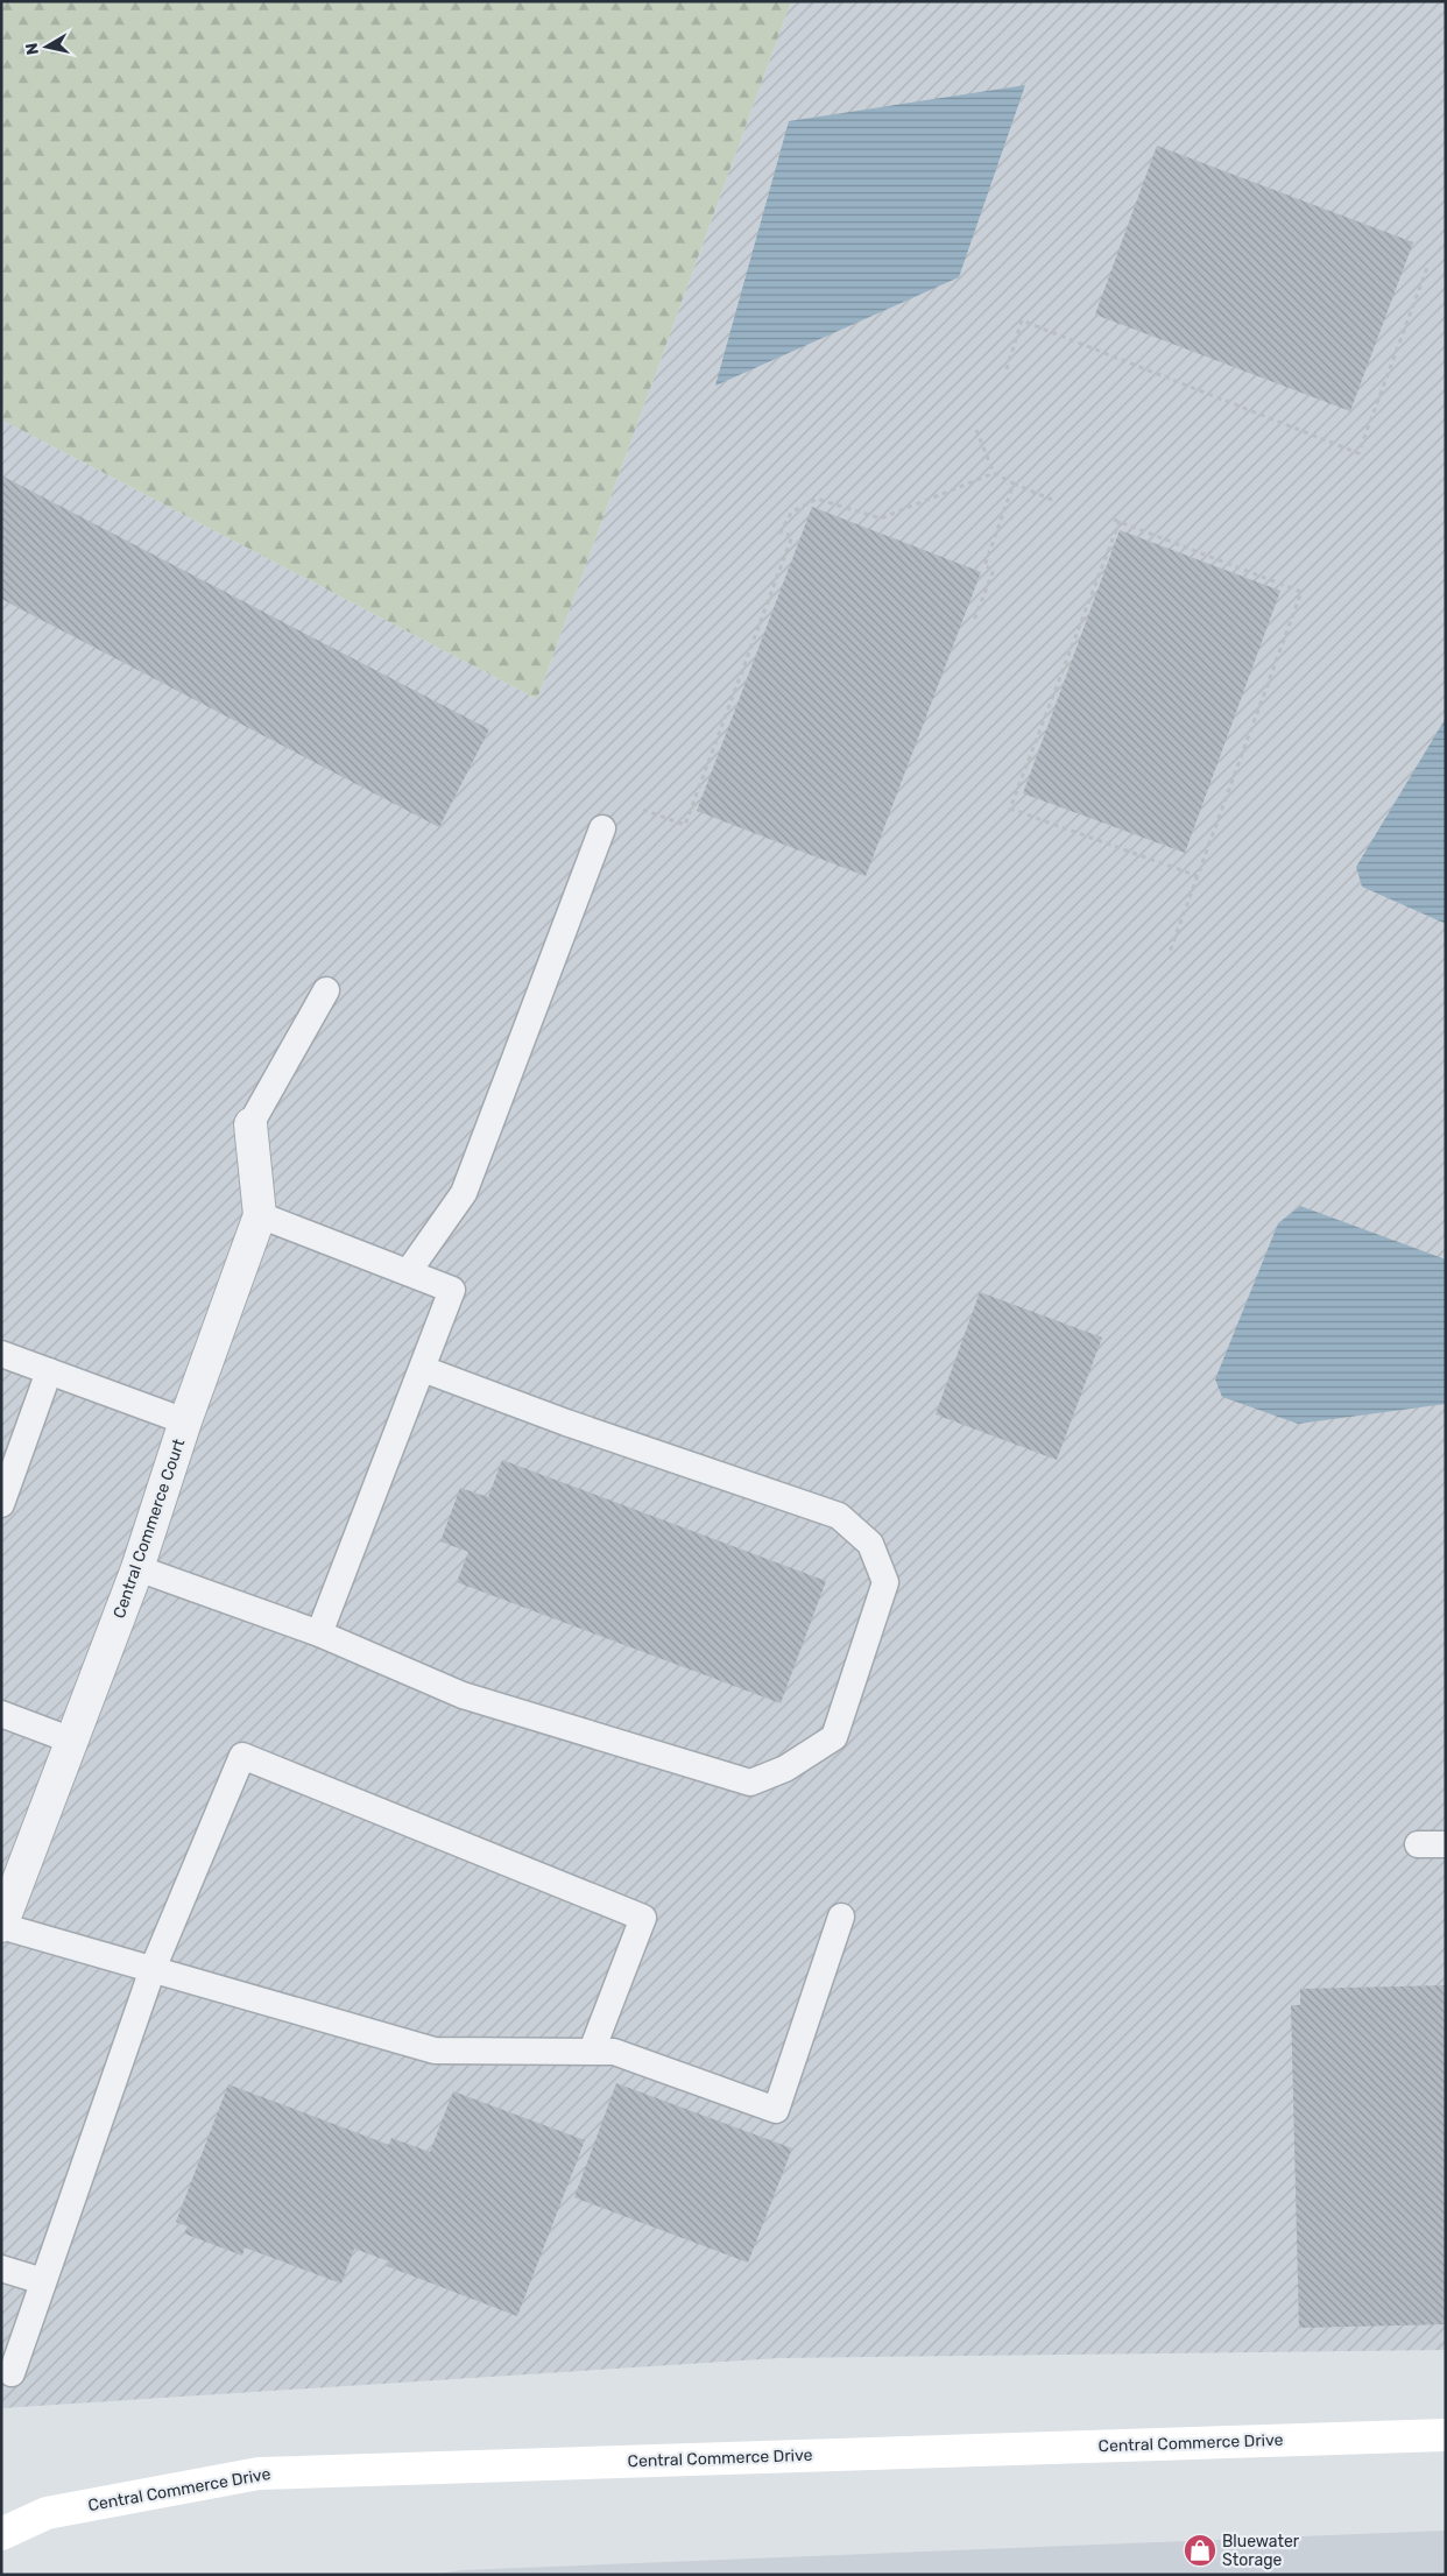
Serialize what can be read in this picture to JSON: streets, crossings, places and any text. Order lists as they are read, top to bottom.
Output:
{
  "streets": {
    "street": ["Central Commerce Court", "Central Commerce Drive"]
  },
  "places": {
    "shop": ["Bluewater Storage"]
  },
  "north": "left"
}
